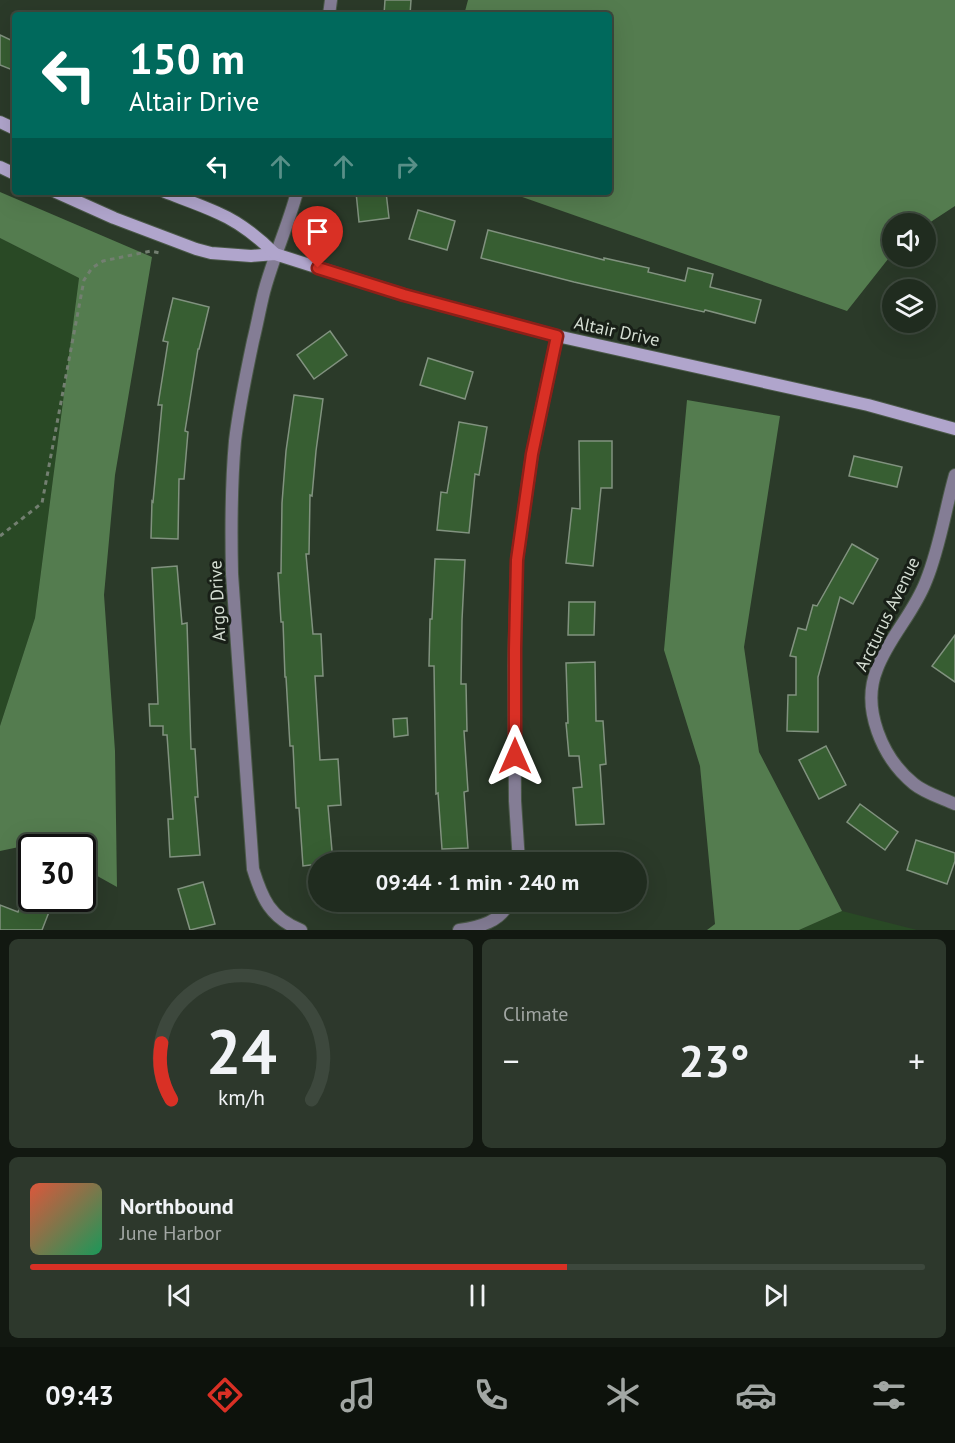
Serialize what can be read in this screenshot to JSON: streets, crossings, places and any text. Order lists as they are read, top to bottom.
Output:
{
  "streets": {
    "street": ["Altair Drive", "Argo Drive", "Arcturus Avenue"]
  },
  "crossings": [
    ["Altair Drive", "Argo Drive"]
  ],
  "page": {
    "turn": ["150 m", "Altair Drive"],
    "limit": "30",
    "trip": "09:44 · 1 min · 240 m",
    "tile": "Climate",
    "heat": ["−", "23°", "+"],
    "song": ["Northbound", "June Harbor"],
    "tabs": "09:43",
    "gauge": ["24", "km/h"]
  }
}
